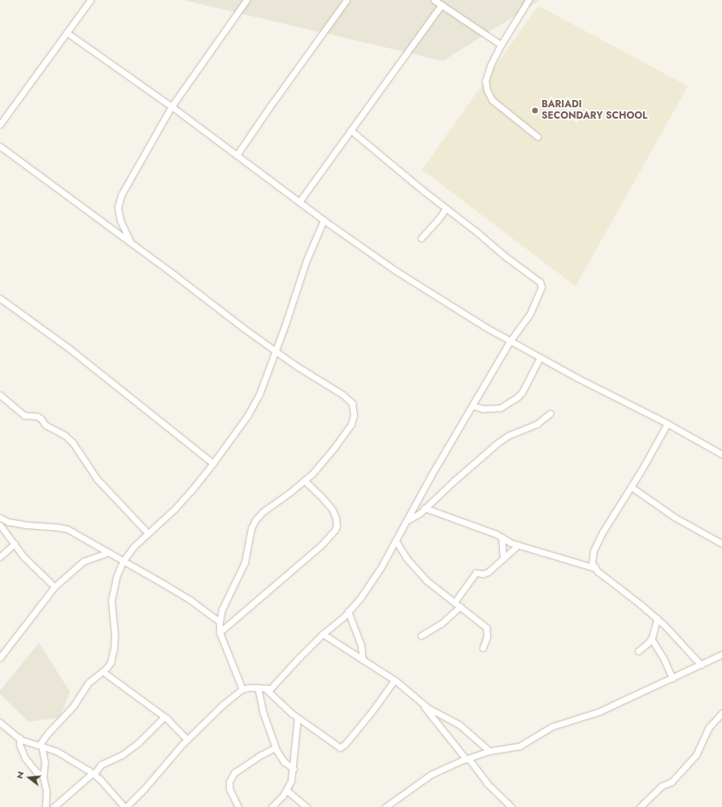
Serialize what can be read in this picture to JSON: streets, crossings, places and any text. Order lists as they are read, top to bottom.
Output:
{
  "places": ["BARIADI SECONDARY SCHOOL"],
  "north": "left"
}
